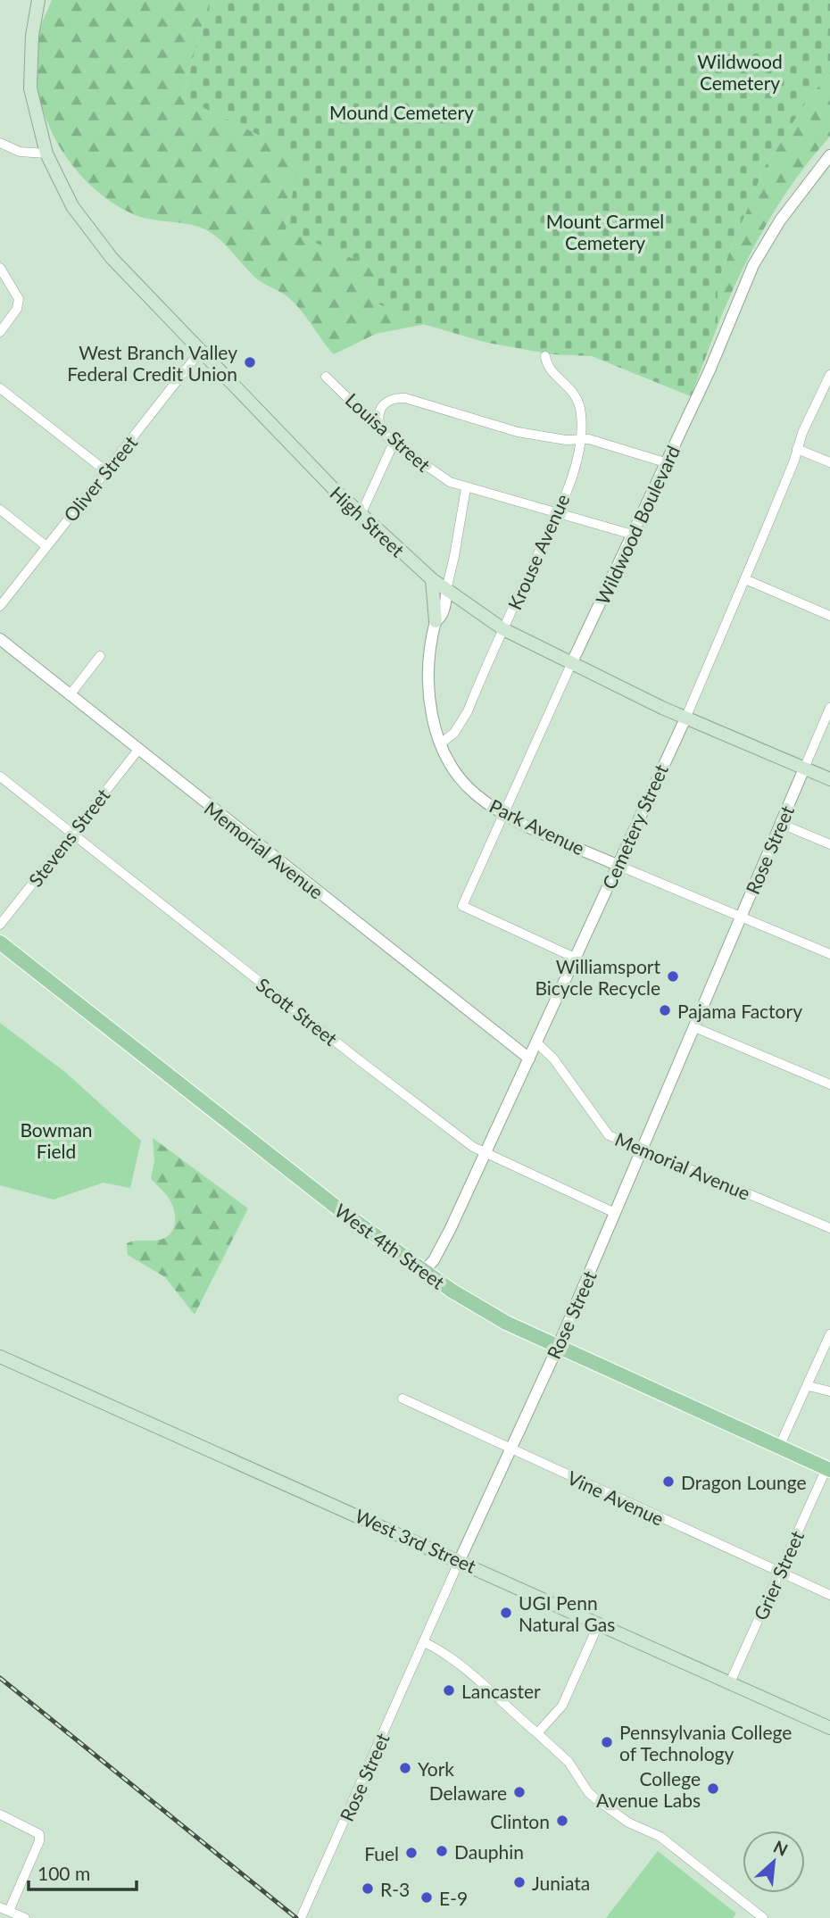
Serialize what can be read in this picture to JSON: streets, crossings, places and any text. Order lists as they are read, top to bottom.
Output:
{
  "streets": {
    "main road": ["High Street", "West 4th Street", "West 3rd Street"],
    "street": [
      "Louisa Street",
      "Oliver Street",
      "Wildwood Boulevard",
      "Krouse Avenue",
      "Park Avenue",
      "Cemetery Street",
      "Stevens Street",
      "Memorial Avenue",
      "Rose Street",
      "Scott Street",
      "Vine Avenue",
      "Grier Street"
    ]
  },
  "crossings": [
    ["Louisa Street", "Wildwood Boulevard"],
    ["Louisa Street", "Krouse Avenue"],
    ["Louisa Street", "Park Avenue"],
    ["Oliver Street", "High Street"],
    ["High Street", "Wildwood Boulevard"],
    ["High Street", "Krouse Avenue"],
    ["High Street", "Park Avenue"],
    ["High Street", "Cemetery Street"],
    ["High Street", "Rose Street"],
    ["Wildwood Boulevard", "Park Avenue"],
    ["Wildwood Boulevard", "Cemetery Street"],
    ["Krouse Avenue", "Park Avenue"],
    ["Park Avenue", "Cemetery Street"],
    ["Park Avenue", "Rose Street"],
    ["Cemetery Street", "Memorial Avenue"],
    ["Cemetery Street", "Scott Street"],
    ["Cemetery Street", "West 4th Street"],
    ["Stevens Street", "Memorial Avenue"],
    ["Stevens Street", "Scott Street"],
    ["Memorial Avenue", "Rose Street"],
    ["Rose Street", "Scott Street"],
    ["Rose Street", "West 4th Street"],
    ["Rose Street", "Vine Avenue"],
    ["Rose Street", "West 3rd Street"],
    ["West 4th Street", "Grier Street"],
    ["Vine Avenue", "Grier Street"],
    ["West 3rd Street", "Grier Street"]
  ],
  "parks": [
    "Wildwood Cemetery",
    "Mound Cemetery",
    "Mount Carmel Cemetery",
    "Bowman Field"
  ],
  "places": [
    "West Branch Valley Federal Credit Union",
    "Williamsport Bicycle Recycle",
    "Pajama Factory",
    "Dragon Lounge",
    "UGI Penn Natural Gas",
    "Lancaster",
    "Pennsylvania College of Technology",
    "York",
    "College Avenue Labs",
    "Delaware",
    "Clinton",
    "Dauphin",
    "Fuel",
    "Juniata",
    "R-3",
    "E-9"
  ],
  "scale_bar": "100 m",
  "north": "top right"
}
